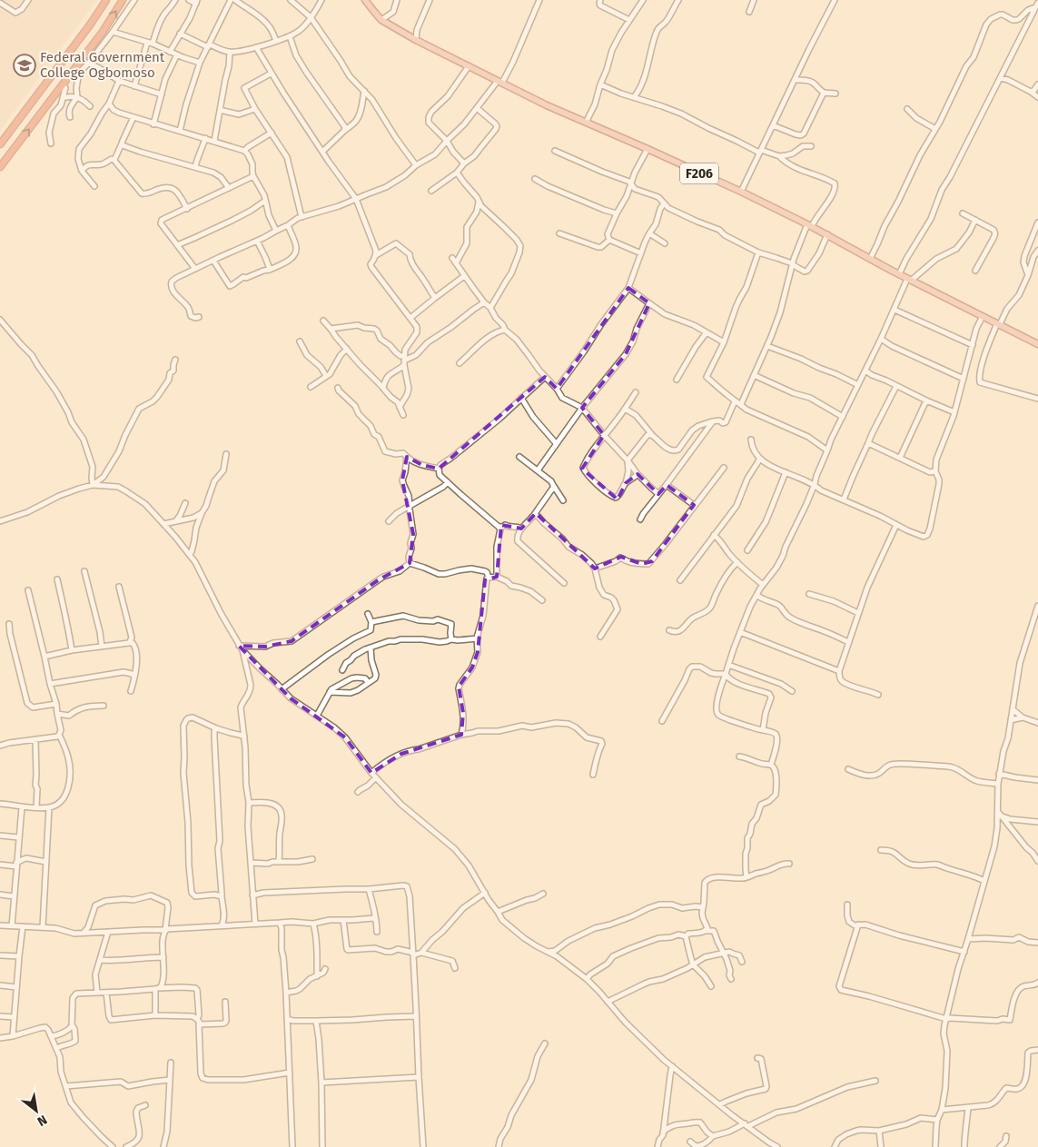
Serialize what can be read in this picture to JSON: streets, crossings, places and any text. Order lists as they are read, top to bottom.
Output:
{
  "streets": {
    "main road": ["F206"]
  },
  "places": {
    "school or university": ["Federal Government College Ogbomoso"]
  },
  "north": "bottom right"
}
